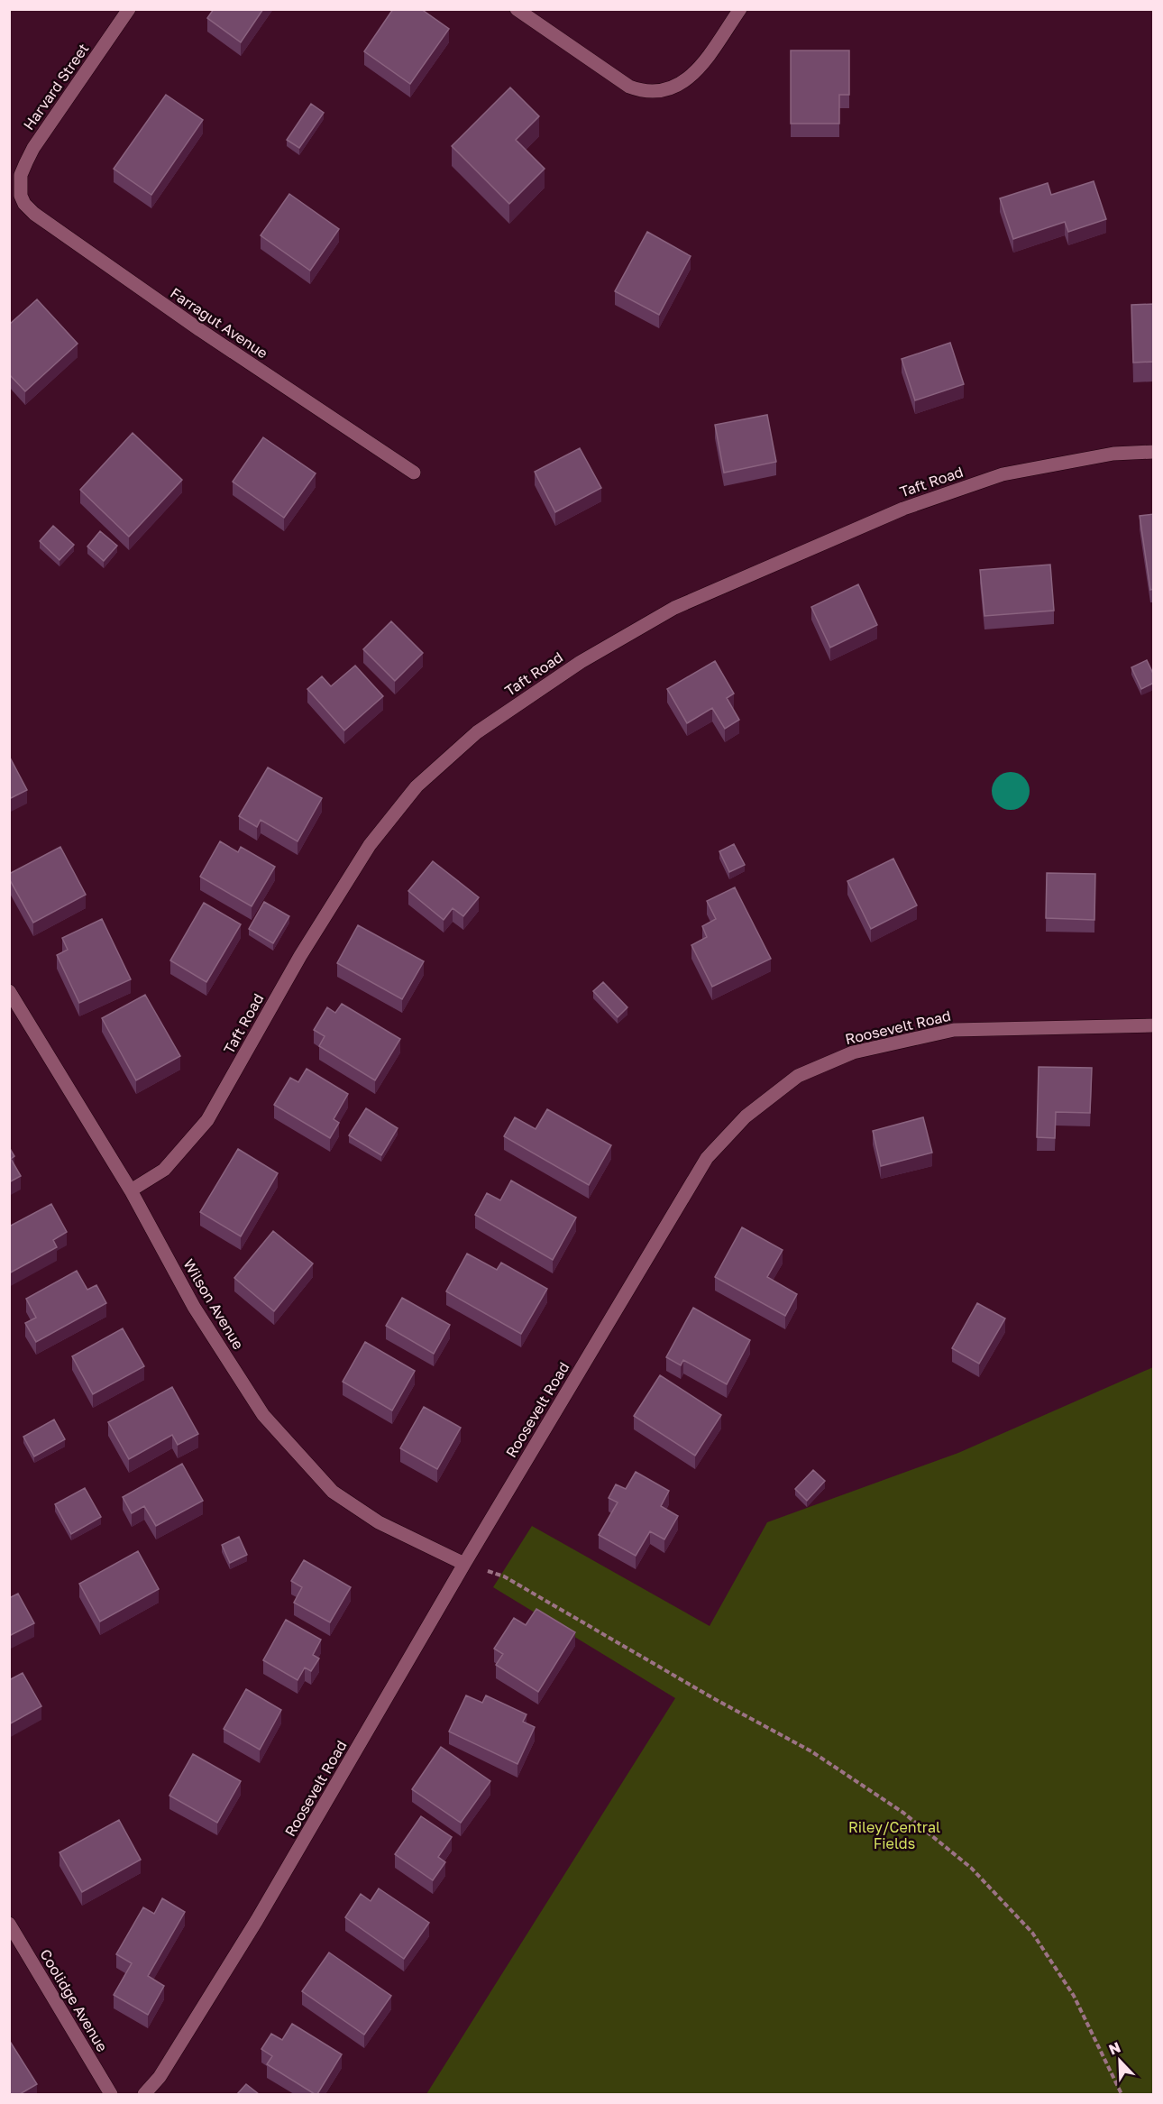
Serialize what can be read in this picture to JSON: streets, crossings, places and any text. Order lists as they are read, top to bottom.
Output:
{
  "streets": {
    "street": [
      "Harvard Street",
      "Farragut Avenue",
      "Taft Road",
      "Roosevelt Road",
      "Wilson Avenue",
      "Coolidge Avenue"
    ]
  },
  "crossings": [
    ["Harvard Street", "Farragut Avenue"],
    ["Taft Road", "Wilson Avenue"],
    ["Roosevelt Road", "Wilson Avenue"]
  ],
  "parks": ["Riley/Central Fields"],
  "north": "top left"
}
